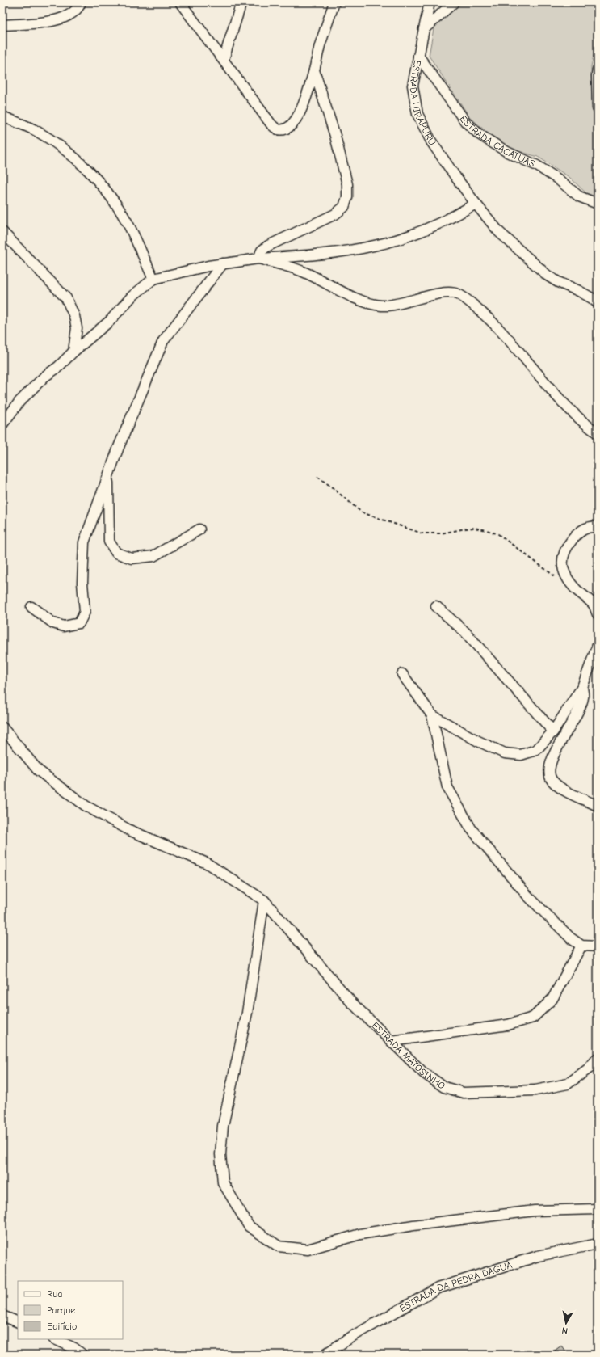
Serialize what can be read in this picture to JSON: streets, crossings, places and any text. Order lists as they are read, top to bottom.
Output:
{
  "streets": {
    "street": [
      "ESTRADA UIRAPURU",
      "ESTRADA CACATUAS",
      "ESTRADA MATOSINHO",
      "ESTRADA DA PEDRA DAGUA"
    ]
  },
  "crossings": [
    ["ESTRADA UIRAPURU", "ESTRADA CACATUAS"]
  ],
  "legend": ["Rua", "Parque", "Edifício"],
  "north": "bottom"
}
